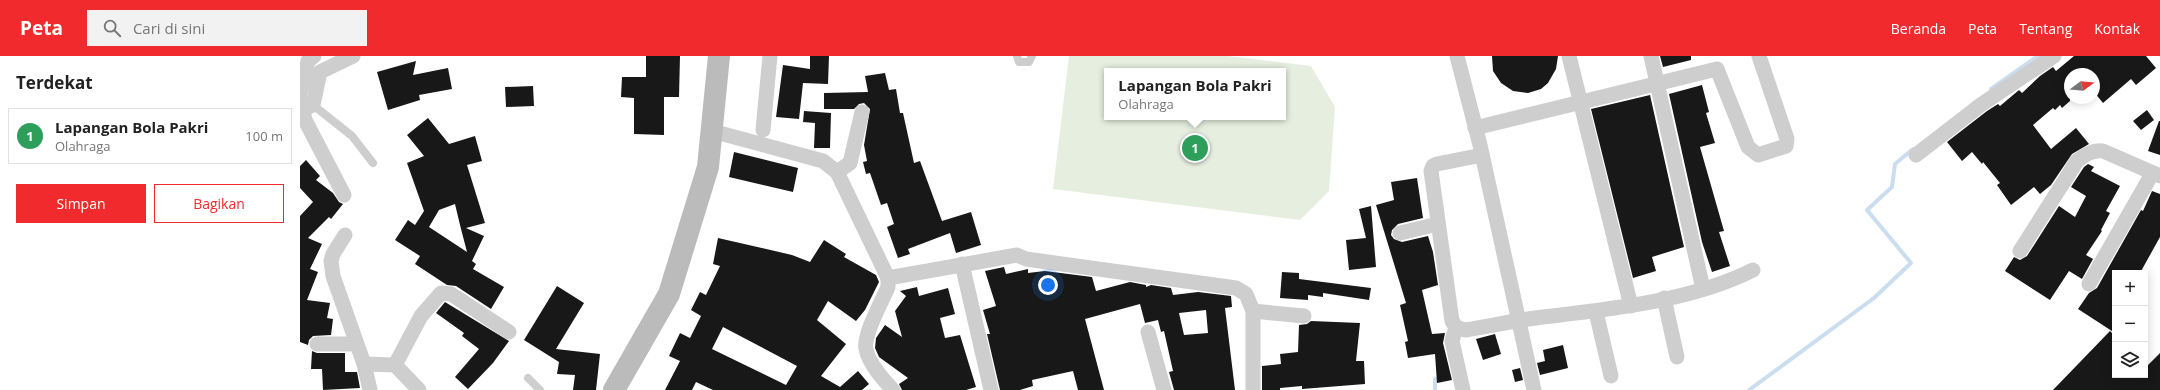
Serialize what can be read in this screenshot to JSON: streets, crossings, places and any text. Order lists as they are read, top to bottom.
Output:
{
  "north": "right",
  "page": {
    "header": "Peta",
    "search": "Cari di sini",
    "nav": [
      "Beranda",
      "Peta",
      "Tentang",
      "Kontak"
    ],
    "heading": "Terdekat",
    "popup": ["Lapangan Bola Pakri", "Olahraga"],
    "list": [
      {
        "mark": "1",
        "name": "Lapangan Bola Pakri",
        "note": "Olahraga",
        "value": "100 m"
      }
    ],
    "pins": "1",
    "buttons": ["Simpan", "Bagikan"],
    "map_buttons": ["+", "−"]
  }
}
